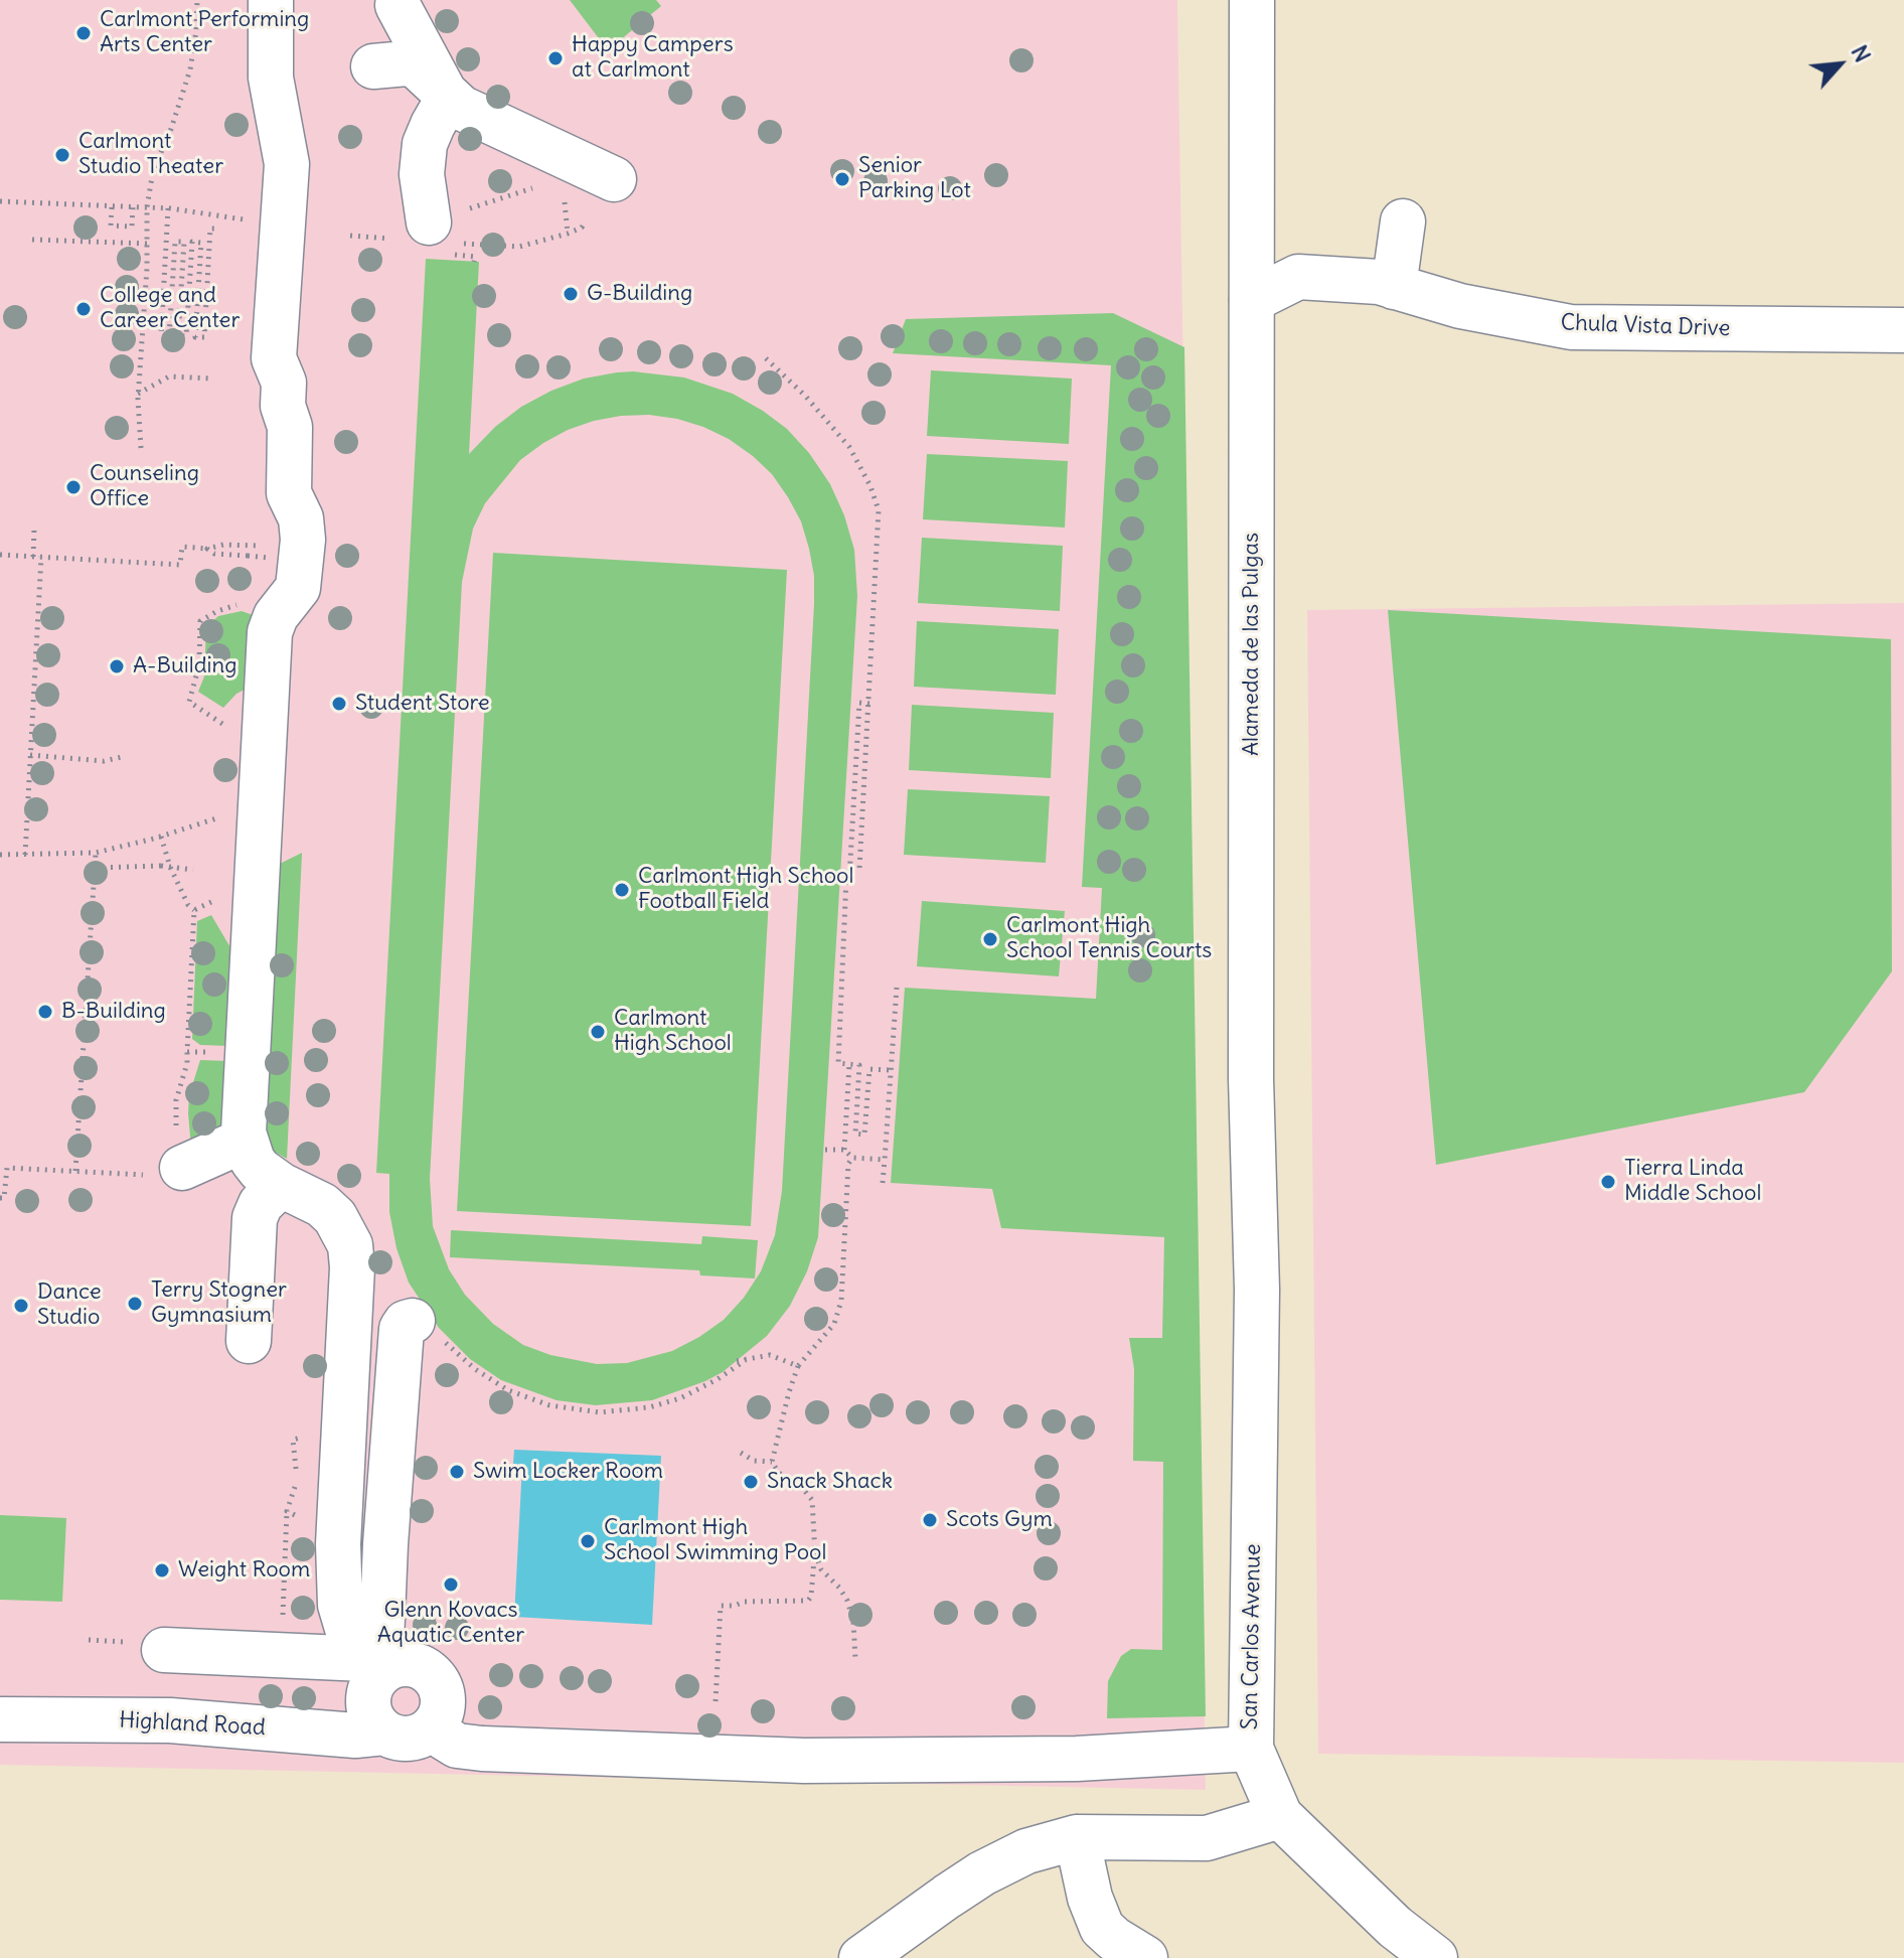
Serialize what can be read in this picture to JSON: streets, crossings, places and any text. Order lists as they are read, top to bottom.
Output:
{
  "streets": {
    "main road": [
      "Chula Vista Drive",
      "Alameda de las Pulgas",
      "San Carlos Avenue",
      "Highland Road"
    ]
  },
  "crossings": [
    ["Chula Vista Drive", "Alameda de las Pulgas"],
    ["Alameda de las Pulgas", "San Carlos Avenue"]
  ],
  "places": [
    "Carlmont Performing Arts Center",
    "Happy Campers at Carlmont",
    "Carlmont Studio Theater",
    "Senior Parking Lot",
    "G-Building",
    "College and Career Center",
    "Counseling Office",
    "A-Building",
    "Student Store",
    "Carlmont High School Football Field",
    "Carlmont High School Tennis Courts",
    "B-Building",
    "Carlmont High School",
    "Tierra Linda Middle School",
    "Terry Stogner Gymnasium",
    "Dance Studio",
    "Swim Locker Room",
    "Snack Shack",
    "Scots Gym",
    "Carlmont High School Swimming Pool",
    "Weight Room",
    "Glenn Kovacs Aquatic Center"
  ],
  "north": "top right"
}
